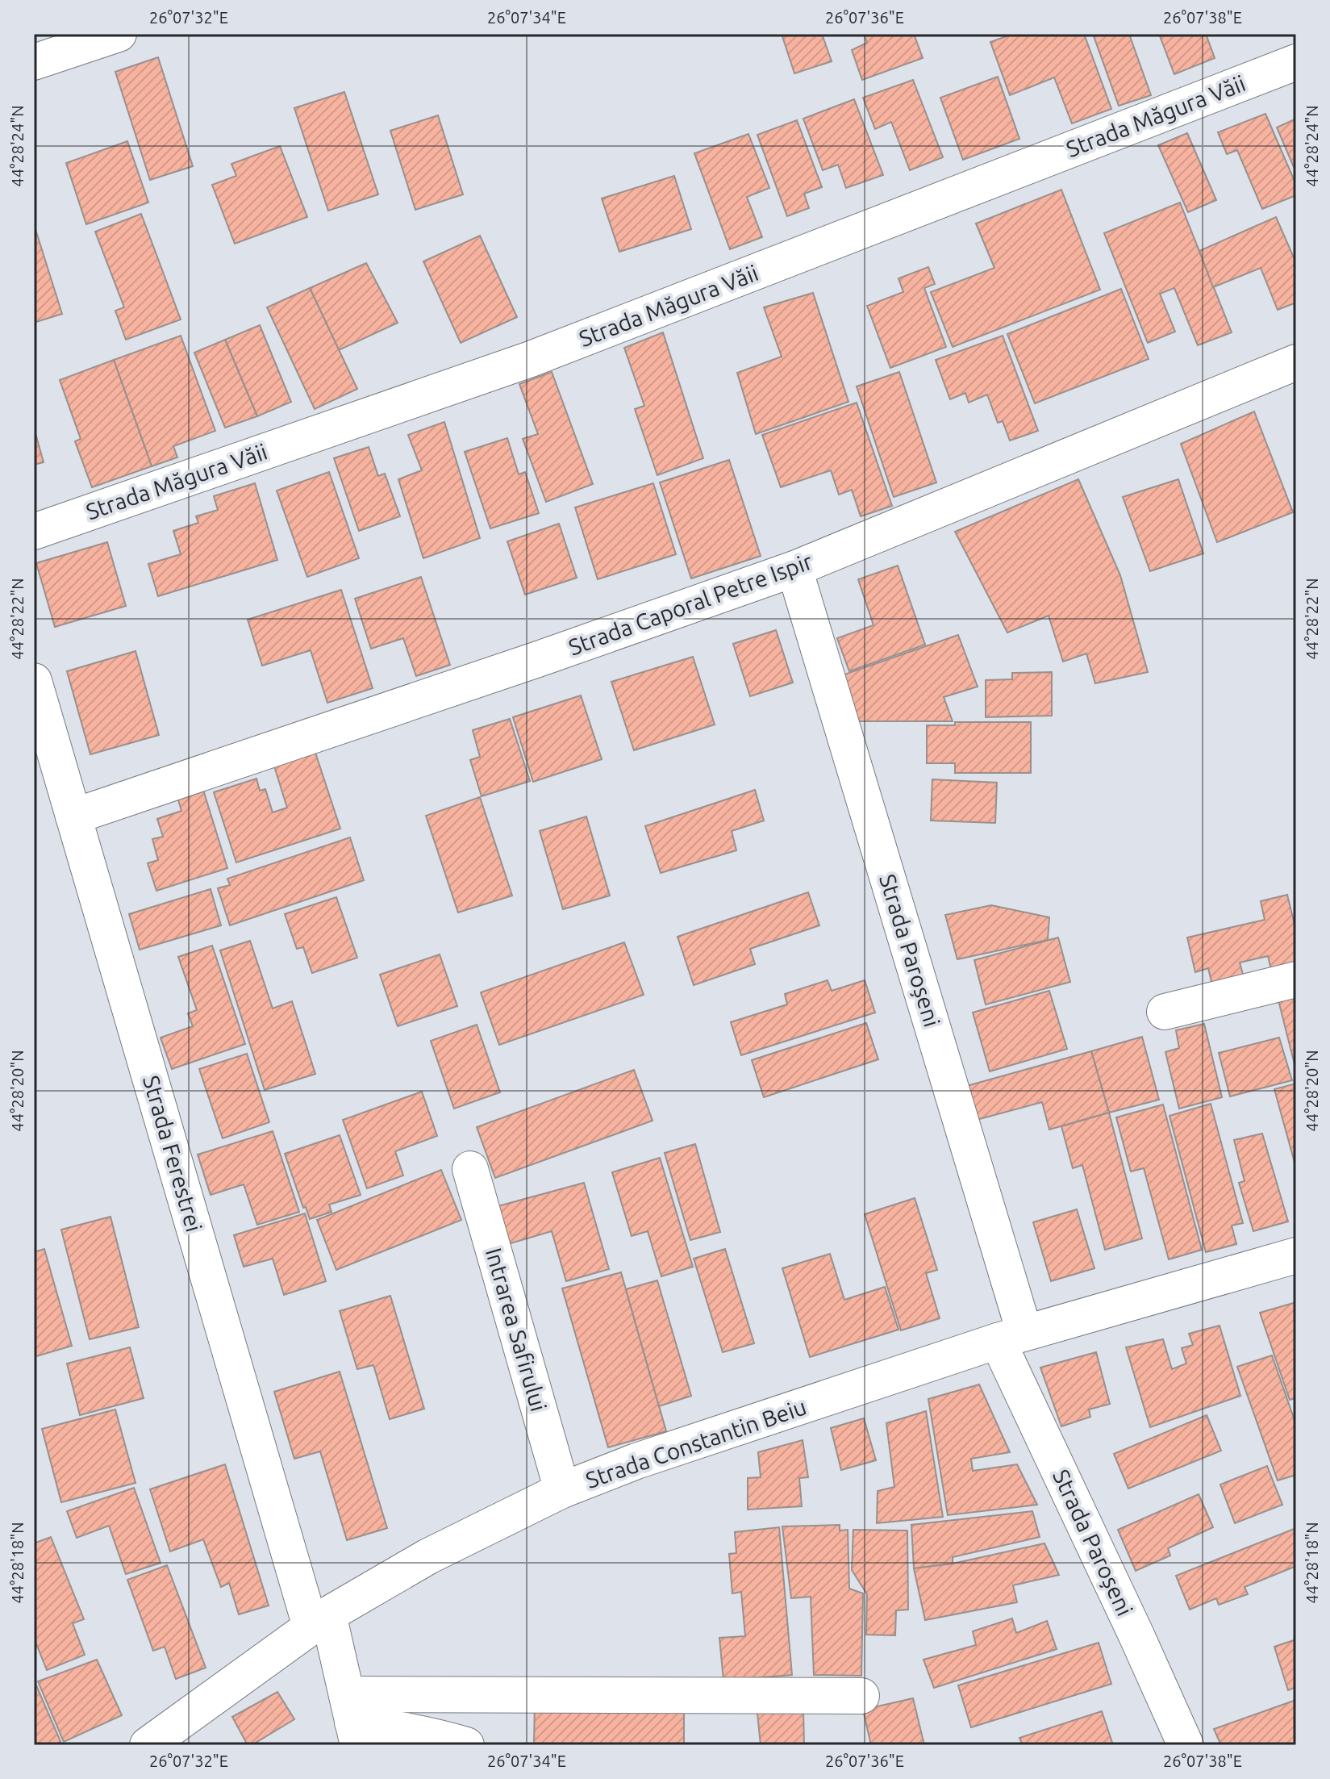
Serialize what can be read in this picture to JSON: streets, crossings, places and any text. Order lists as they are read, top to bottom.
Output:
{
  "streets": {
    "street": [
      "Strada Măgura Văii",
      "Strada Caporal Petre Ispir",
      "Strada Paroșeni",
      "Strada Ferestrei",
      "Intrarea Safirului",
      "Strada Constantin Beiu"
    ]
  },
  "crossings": [
    ["Strada Caporal Petre Ispir", "Strada Paroșeni"],
    ["Strada Caporal Petre Ispir", "Strada Ferestrei"],
    ["Strada Paroșeni", "Strada Constantin Beiu"],
    ["Strada Ferestrei", "Strada Constantin Beiu"],
    ["Intrarea Safirului", "Strada Constantin Beiu"]
  ],
  "coordinates": [
    "26°07'32\"E",
    "26°07'34\"E",
    "26°07'36\"E",
    "26°07'38\"E",
    "44°28'24\"N",
    "44°28'22\"N",
    "44°28'20\"N",
    "44°28'18\"N"
  ]
}
